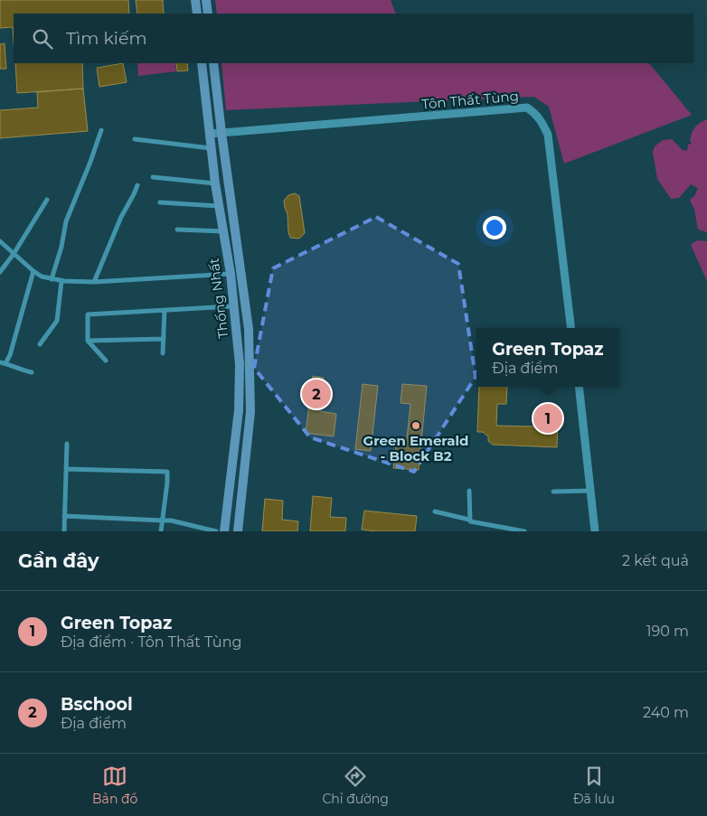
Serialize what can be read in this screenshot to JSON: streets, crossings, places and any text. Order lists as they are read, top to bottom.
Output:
{
  "streets": {
    "main road": ["Thống Nhất"],
    "street": ["Tôn Thất Tùng"]
  },
  "crossings": [
    ["Tôn Thất Tùng", "Thống Nhất"]
  ],
  "places": ["Green Emerald - Block B2"],
  "page": {
    "search": "Tìm kiếm",
    "popup": ["Green Topaz", "Địa điểm"],
    "pins": ["2", "1"],
    "heading": ["Gần đây", "2 kết quả"],
    "list": [
      {
        "mark": "1",
        "name": "Green Topaz",
        "note": "Địa điểm · Tôn Thất Tùng",
        "value": "190 m"
      },
      {
        "mark": "2",
        "name": "Bschool",
        "note": "Địa điểm",
        "value": "240 m"
      }
    ],
    "nav": ["Bản đồ", "Chỉ đường", "Đã lưu"]
  }
}
